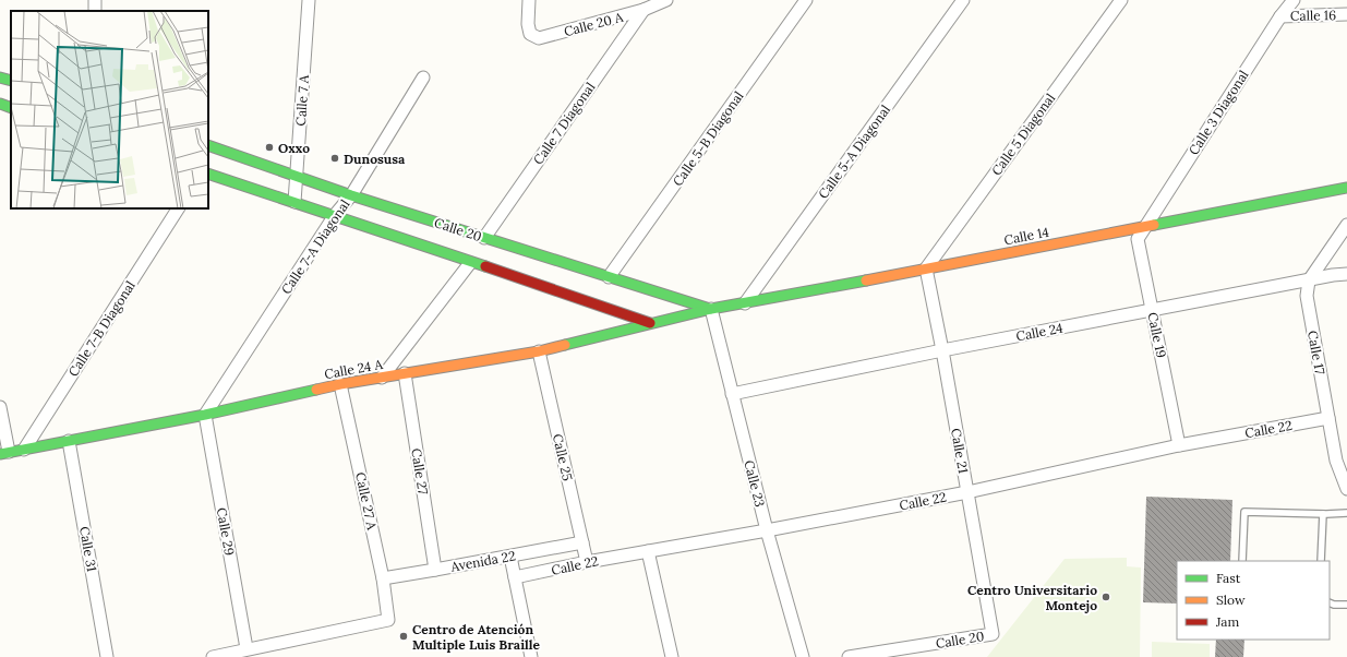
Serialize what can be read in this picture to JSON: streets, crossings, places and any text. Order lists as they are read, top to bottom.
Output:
{
  "streets": {
    "street": [
      "Calle 16",
      "Calle 20 A",
      "Calle 7 A",
      "Calle 3 Diagonal",
      "Calle 7 Diagonal",
      "Calle 5 Diagonal",
      "Calle 5-B Diagonal",
      "Calle 5-A Diagonal",
      "Calle 20",
      "Calle 14",
      "Calle 7-A Diagonal",
      "Calle 7-B Diagonal",
      "Calle 24",
      "Calle 19",
      "Calle 17",
      "Calle 24 A",
      "Calle 22",
      "Calle 21",
      "Calle 25",
      "Calle 27",
      "Calle 23",
      "Calle 27 A",
      "Calle 29",
      "Calle 31",
      "Avenida 22"
    ]
  },
  "crossings": [
    ["Calle 16", "Calle 3 Diagonal"],
    ["Calle 20 A", "Calle 7 Diagonal"],
    ["Calle 7 A", "Calle 20"],
    ["Calle 3 Diagonal", "Calle 14"],
    ["Calle 3 Diagonal", "Calle 19"],
    ["Calle 7 Diagonal", "Calle 20"],
    ["Calle 5 Diagonal", "Calle 14"],
    ["Calle 5 Diagonal", "Calle 21"],
    ["Calle 5-B Diagonal", "Calle 20"],
    ["Calle 5-A Diagonal", "Calle 14"],
    ["Calle 20", "Calle 14"],
    ["Calle 20", "Calle 7-A Diagonal"],
    ["Calle 20", "Calle 24 A"],
    ["Calle 20", "Calle 21"],
    ["Calle 20", "Calle 23"],
    ["Calle 14", "Calle 19"],
    ["Calle 14", "Calle 24 A"],
    ["Calle 14", "Calle 21"],
    ["Calle 14", "Calle 23"],
    ["Calle 7-A Diagonal", "Calle 24 A"],
    ["Calle 7-A Diagonal", "Calle 29"],
    ["Calle 7-B Diagonal", "Calle 24 A"],
    ["Calle 24", "Calle 19"],
    ["Calle 24", "Calle 17"],
    ["Calle 24", "Calle 21"],
    ["Calle 24", "Calle 23"],
    ["Calle 19", "Calle 22"],
    ["Calle 17", "Calle 22"],
    ["Calle 24 A", "Calle 25"],
    ["Calle 24 A", "Calle 27"],
    ["Calle 24 A", "Calle 23"],
    ["Calle 24 A", "Calle 27 A"],
    ["Calle 24 A", "Calle 29"],
    ["Calle 24 A", "Calle 31"],
    ["Calle 22", "Calle 21"],
    ["Calle 22", "Calle 25"],
    ["Calle 22", "Calle 23"],
    ["Calle 25", "Avenida 22"],
    ["Calle 27", "Avenida 22"],
    ["Calle 27 A", "Calle 29"],
    ["Calle 27 A", "Avenida 22"]
  ],
  "places": [
    "Oxxo",
    "Dunosusa",
    "Centro Universitario Montejo",
    "Centro de Atención Multiple Luis Braille"
  ],
  "legend": ["Fast", "Slow", "Jam"]
}
